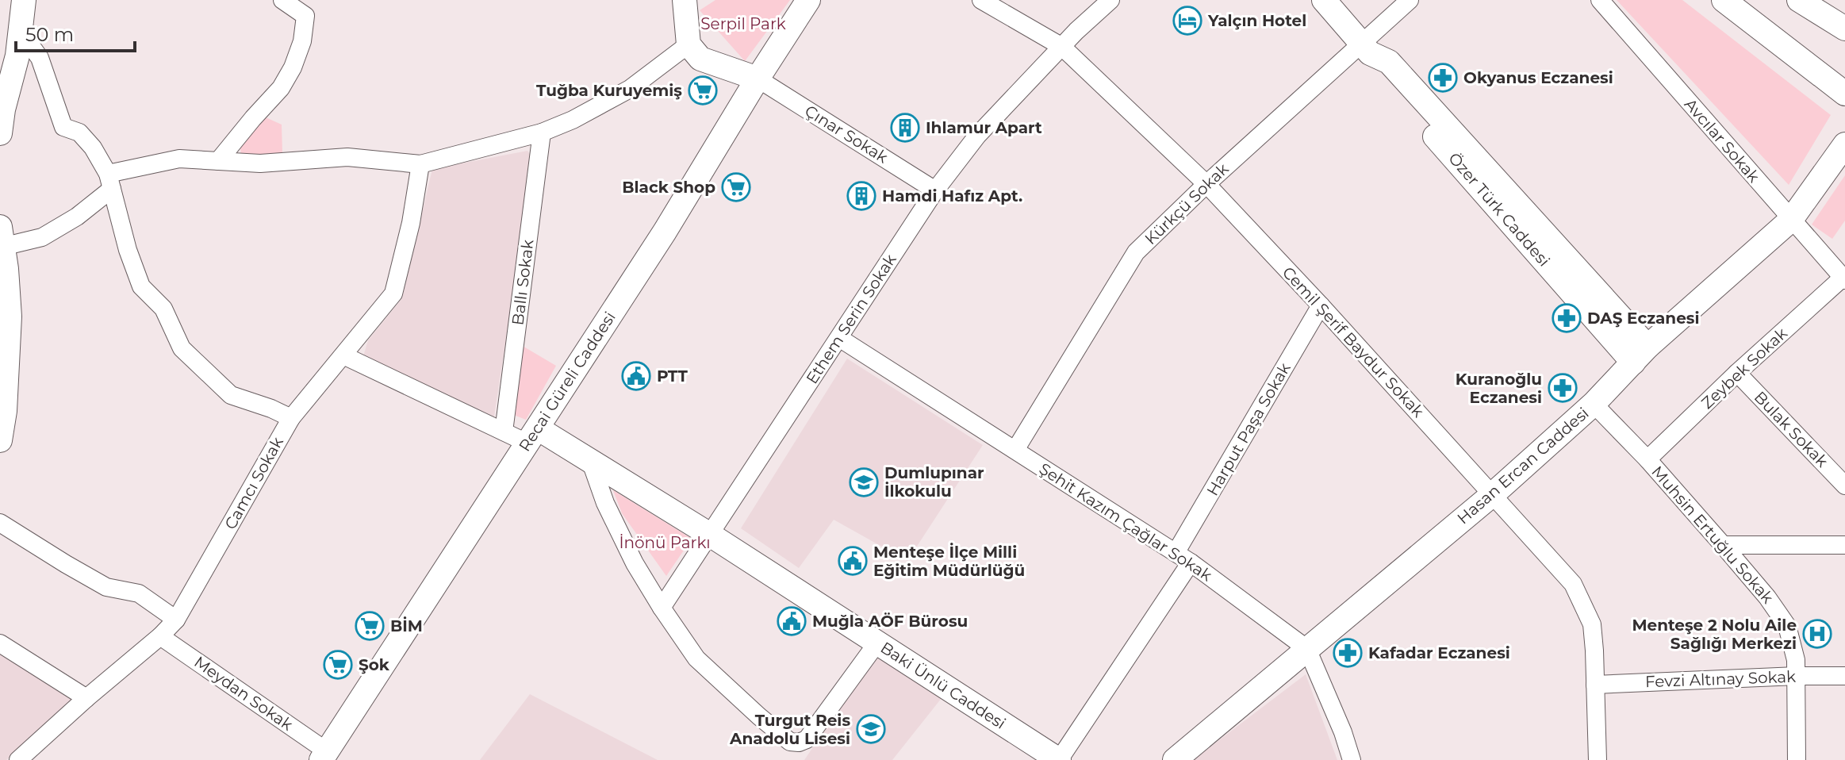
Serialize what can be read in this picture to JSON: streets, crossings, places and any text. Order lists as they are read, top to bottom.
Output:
{
  "streets": {
    "street": [
      "Çınar Sokak",
      "Avcılar Sokak",
      "Kürkçü Sokak",
      "Özer Türk Caddesi",
      "Ballı Sokak",
      "Ethem Serin Sokak",
      "Cemil Şerif Baydur Sokak",
      "Zeybek Sokak",
      "Recai Güreli Caddesi",
      "Harput Paşa Sokak",
      "Bulak Sokak",
      "Hasan Ercan Caddesi",
      "Camcı Sokak",
      "Şehit Kazım Çağlar Sokak",
      "Muhsin Ertuğlu Sokak",
      "Fevzi Altınay Sokak",
      "Baki Ünlü Caddesi",
      "Meydan Sokak"
    ]
  },
  "crossings": [
    ["Çınar Sokak", "Ethem Serin Sokak"],
    ["Çınar Sokak", "Recai Güreli Caddesi"],
    ["Avcılar Sokak", "Zeybek Sokak"],
    ["Avcılar Sokak", "Hasan Ercan Caddesi"],
    ["Kürkçü Sokak", "Özer Türk Caddesi"],
    ["Kürkçü Sokak", "Cemil Şerif Baydur Sokak"],
    ["Kürkçü Sokak", "Şehit Kazım Çağlar Sokak"],
    ["Özer Türk Caddesi", "Hasan Ercan Caddesi"],
    ["Ethem Serin Sokak", "Cemil Şerif Baydur Sokak"],
    ["Ethem Serin Sokak", "Şehit Kazım Çağlar Sokak"],
    ["Ethem Serin Sokak", "Baki Ünlü Caddesi"],
    ["Cemil Şerif Baydur Sokak", "Harput Paşa Sokak"],
    ["Cemil Şerif Baydur Sokak", "Hasan Ercan Caddesi"],
    ["Cemil Şerif Baydur Sokak", "Fevzi Altınay Sokak"],
    ["Zeybek Sokak", "Bulak Sokak"],
    ["Zeybek Sokak", "Muhsin Ertuğlu Sokak"],
    ["Recai Güreli Caddesi", "Baki Ünlü Caddesi"],
    ["Recai Güreli Caddesi", "Meydan Sokak"],
    ["Harput Paşa Sokak", "Şehit Kazım Çağlar Sokak"],
    ["Harput Paşa Sokak", "Baki Ünlü Caddesi"],
    ["Hasan Ercan Caddesi", "Şehit Kazım Çağlar Sokak"],
    ["Hasan Ercan Caddesi", "Muhsin Ertuğlu Sokak"],
    ["Camcı Sokak", "Meydan Sokak"],
    ["Muhsin Ertuğlu Sokak", "Fevzi Altınay Sokak"]
  ],
  "parks": ["Serpil Park", "İnönü Parkı"],
  "places": {
    "hotel": ["Yalçın Hotel"],
    "pharmacy": [
      "Okyanus Eczanesi",
      "DAŞ Eczanesi",
      "Kuranoğlu Eczanesi",
      "Kafadar Eczanesi"
    ],
    "supermarket": [
      "Tuğba Kuruyemiş",
      "Black Shop",
      "BİM",
      "Şok"
    ],
    "building": ["Ihlamur Apart", "Hamdi Hafız Apt."],
    "public building": ["PTT", "Menteşe İlçe Milli Eğitim Müdürlüğü", "Muğla AÖF Bürosu"],
    "school or university": ["Dumlupınar İlkokulu", "Turgut Reis Anadolu Lisesi"],
    "hospital": ["Menteşe 2 Nolu Aile Sağlığı Merkezi"]
  },
  "scale_bar": "50 m"
}
